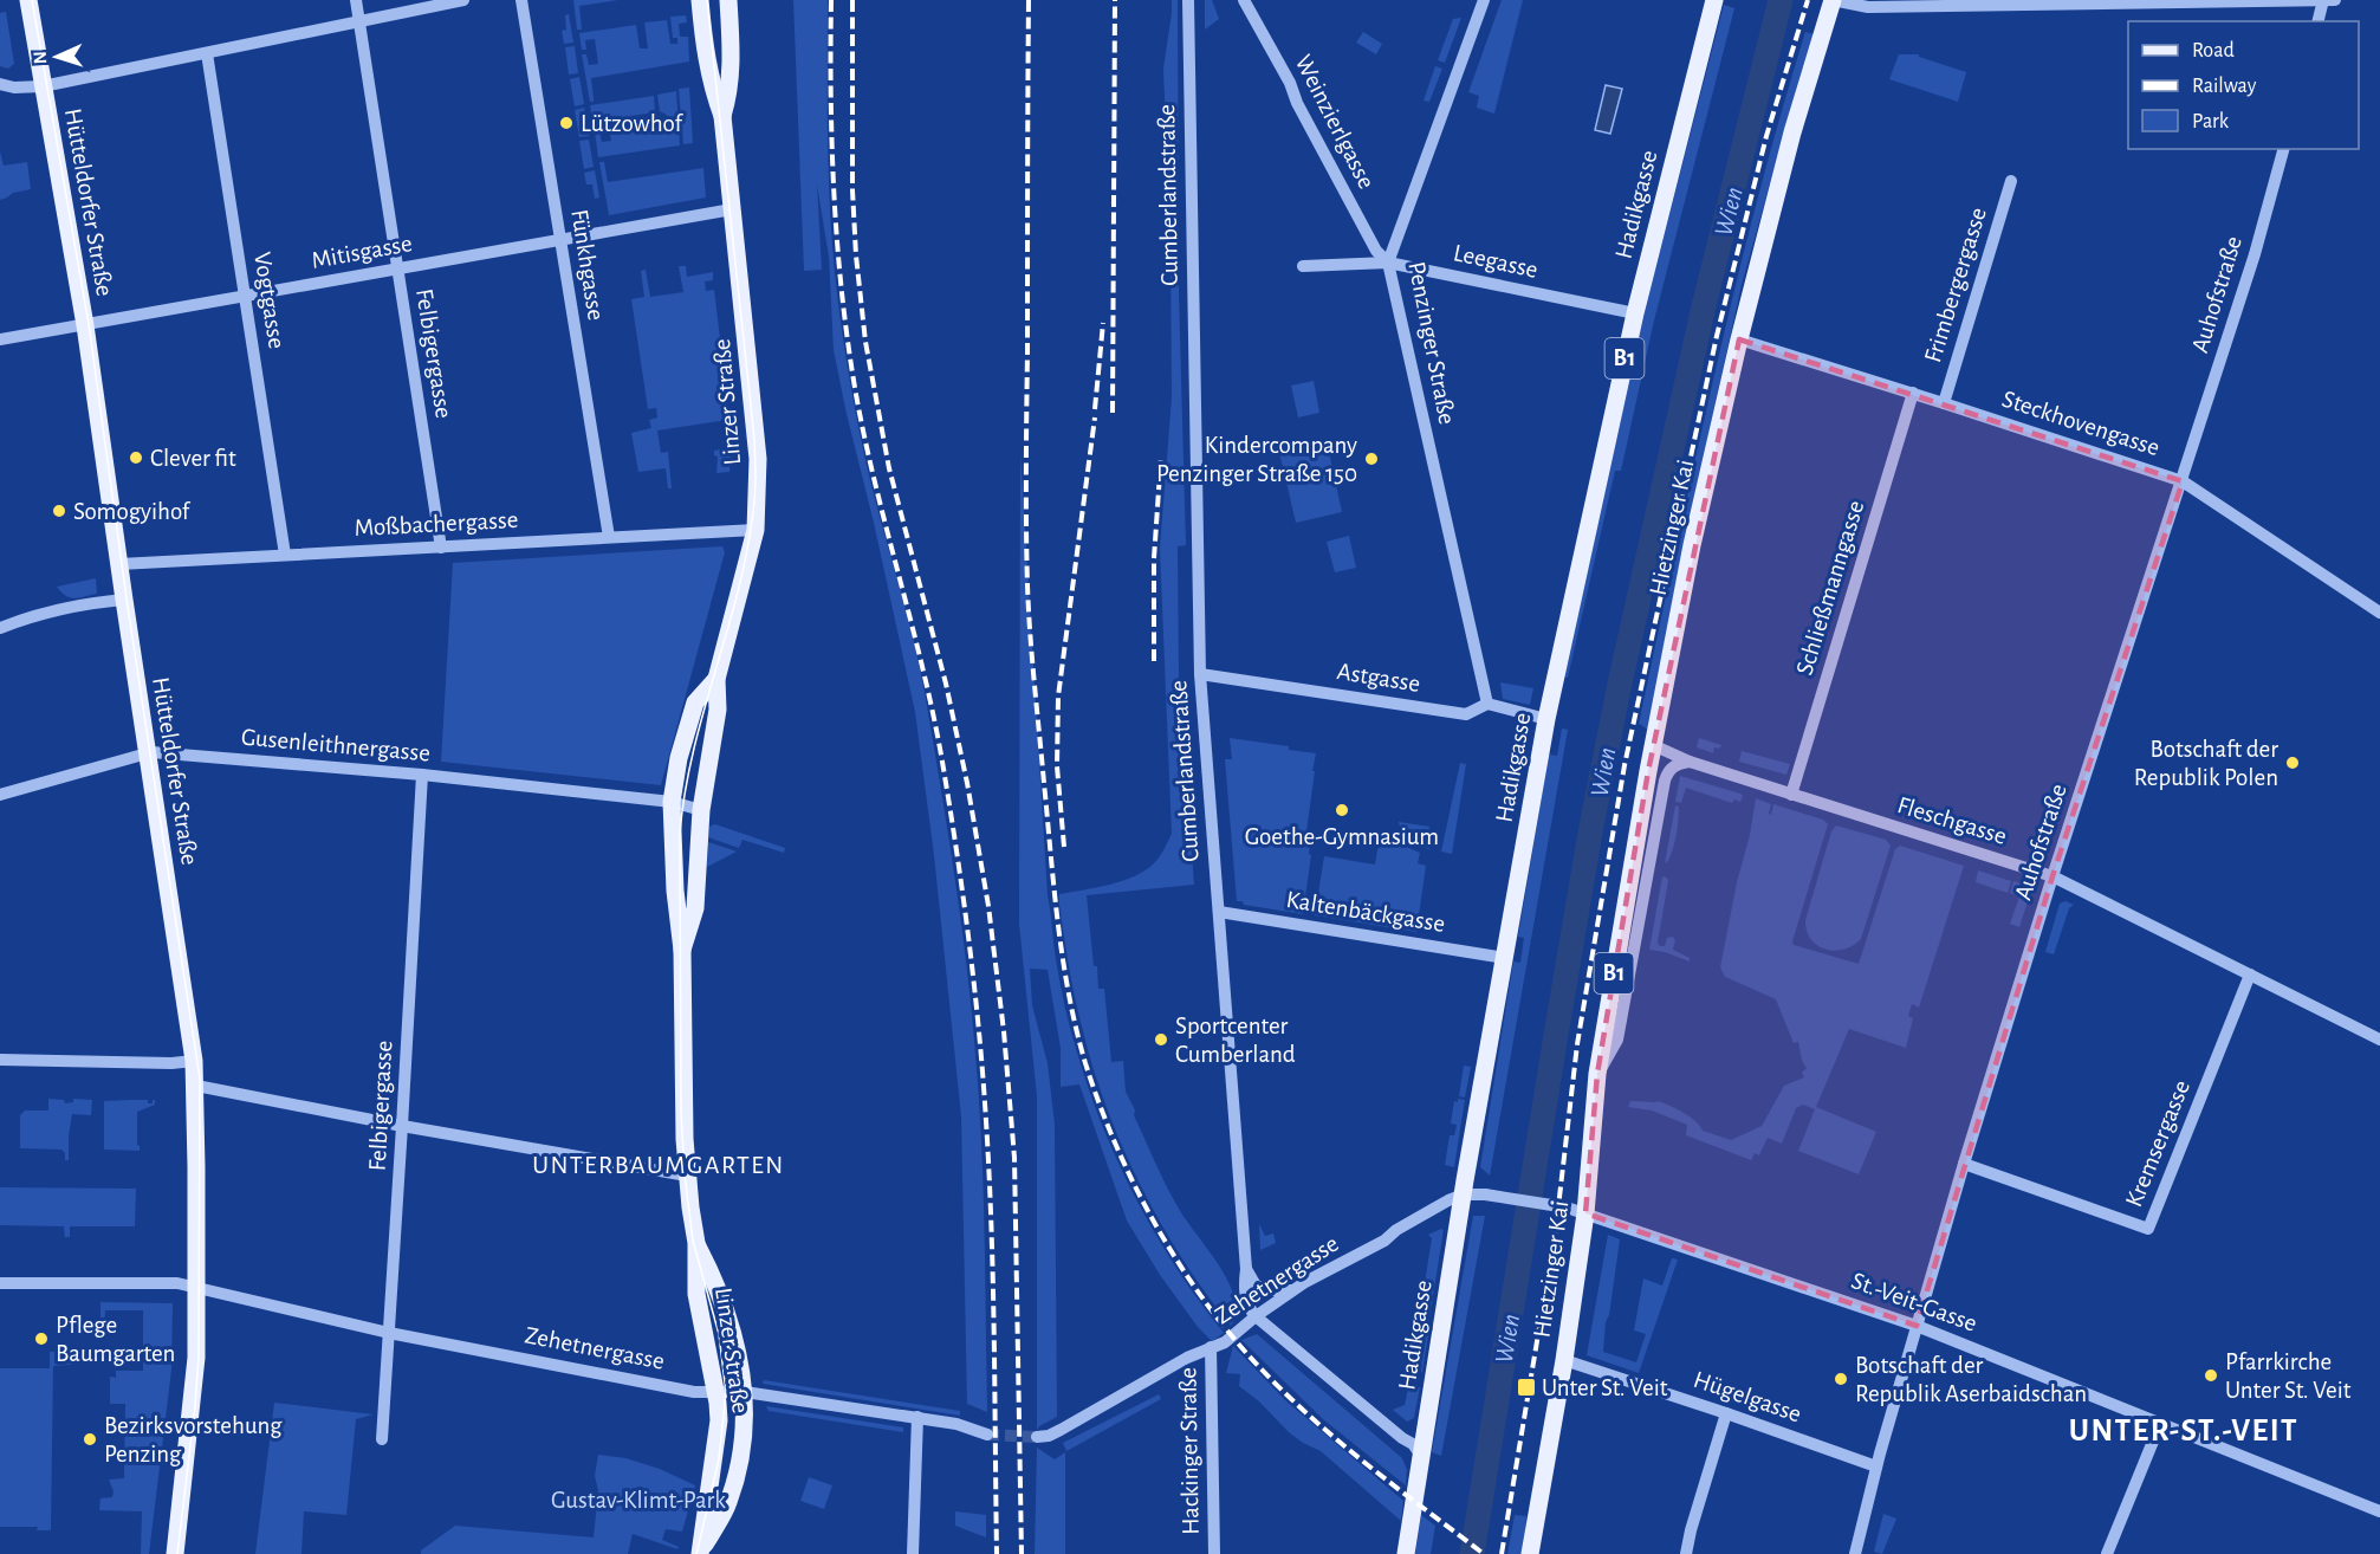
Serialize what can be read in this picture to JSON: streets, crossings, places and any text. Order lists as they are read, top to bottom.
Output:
{
  "streets": {
    "main road": [
      "Hütteldorfer Straße",
      "Hadikgasse",
      "B1",
      "Linzer Straße",
      "Hietzinger Kai"
    ],
    "street": [
      "Weinzierlgasse",
      "Cumberlandstraße",
      "Mitisgasse",
      "Leegasse",
      "Fünkhgasse",
      "Frimbergergasse",
      "Auhofstraße",
      "Vogtgasse",
      "Penzinger Straße",
      "Felbigergasse",
      "Steckhovengasse",
      "Moßbachergasse",
      "Schließmanngasse",
      "Astgasse",
      "Gusenleithnergasse",
      "Fleschgasse",
      "Kaltenbäckgasse",
      "Kremsergasse",
      "Zehetnergasse",
      "St.-Veit-Gasse",
      "Hügelgasse",
      "Hackinger Straße"
    ]
  },
  "crossings": [
    ["Weinzierlgasse", "Leegasse"],
    ["Weinzierlgasse", "Penzinger Straße"],
    ["Cumberlandstraße", "Astgasse"],
    ["Cumberlandstraße", "Kaltenbäckgasse"],
    ["Cumberlandstraße", "Zehetnergasse"],
    ["Hütteldorfer Straße", "Mitisgasse"],
    ["Hütteldorfer Straße", "Moßbachergasse"],
    ["Hütteldorfer Straße", "Gusenleithnergasse"],
    ["Hütteldorfer Straße", "Zehetnergasse"],
    ["Hadikgasse", "Leegasse"],
    ["Hadikgasse", "Astgasse"],
    ["Hadikgasse", "Kaltenbäckgasse"],
    ["Hadikgasse", "Zehetnergasse"],
    ["Hadikgasse", "St.-Veit-Gasse"],
    ["Mitisgasse", "Fünkhgasse"],
    ["Mitisgasse", "Vogtgasse"],
    ["Mitisgasse", "Felbigergasse"],
    ["Mitisgasse", "Linzer Straße"],
    ["Leegasse", "Penzinger Straße"],
    ["Fünkhgasse", "Moßbachergasse"],
    ["Frimbergergasse", "Steckhovengasse"],
    ["Auhofstraße", "Steckhovengasse"],
    ["Auhofstraße", "Fleschgasse"],
    ["Auhofstraße", "Kremsergasse"],
    ["Auhofstraße", "St.-Veit-Gasse"],
    ["Auhofstraße", "Hügelgasse"],
    ["Vogtgasse", "Moßbachergasse"],
    ["Penzinger Straße", "Astgasse"],
    ["Felbigergasse", "Moßbachergasse"],
    ["Felbigergasse", "Gusenleithnergasse"],
    ["Felbigergasse", "Zehetnergasse"],
    ["Linzer Straße", "Moßbachergasse"],
    ["Linzer Straße", "Gusenleithnergasse"],
    ["Linzer Straße", "Zehetnergasse"],
    ["Steckhovengasse", "Hietzinger Kai"],
    ["Steckhovengasse", "Schließmanngasse"],
    ["Hietzinger Kai", "Fleschgasse"],
    ["Hietzinger Kai", "St.-Veit-Gasse"],
    ["Hietzinger Kai", "Hügelgasse"],
    ["Schließmanngasse", "Fleschgasse"],
    ["Fleschgasse", "Kremsergasse"],
    ["Zehetnergasse", "St.-Veit-Gasse"],
    ["Zehetnergasse", "Hackinger Straße"]
  ],
  "districts": ["UNTERBAUMGARTEN", "UNTER-ST.-VEIT"],
  "water": ["Wien"],
  "parks": ["Gustav-Klimt-Park"],
  "places": {
    "other": [
      "Lützowhof",
      "Clever fit",
      "Kindercompany Penzinger Straße 150",
      "Somogyihof",
      "Botschaft der Republik Polen",
      "Goethe-Gymnasium",
      "Sportcenter Cumberland",
      "Pflege Baumgarten",
      "Pfarrkirche Unter St. Veit",
      "Botschaft der Republik Aserbaidschan",
      "Bezirksvorstehung Penzing"
    ],
    "transit": ["Unter St. Veit"]
  },
  "legend": ["Road", "Railway", "Park"],
  "north": "left"
}
